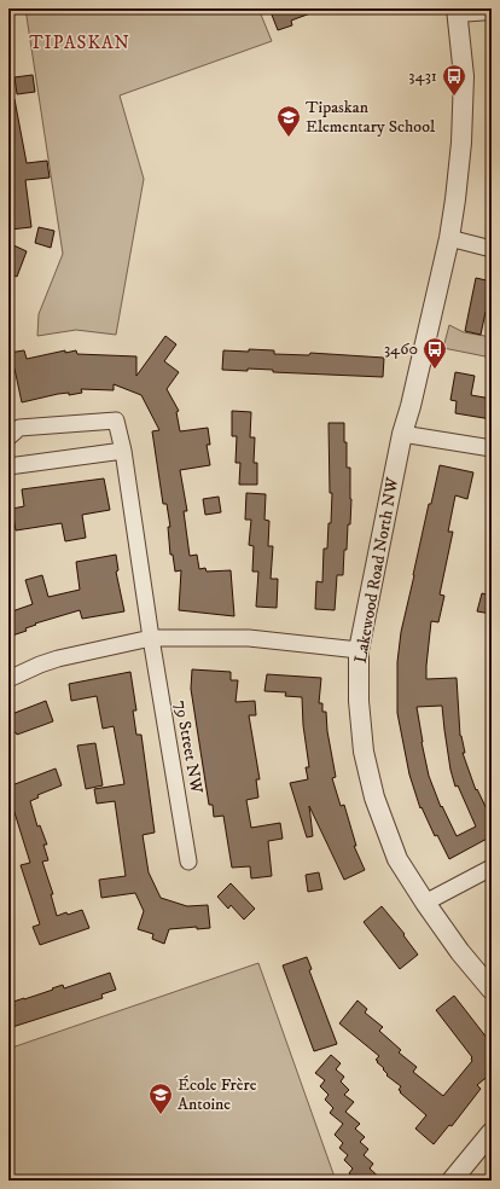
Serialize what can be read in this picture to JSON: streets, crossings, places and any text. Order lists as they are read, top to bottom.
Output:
{
  "streets": {
    "street": ["Lakewood Road North NW", "79 Street NW"]
  },
  "districts": ["TIPASKAN"],
  "places": {
    "bus stop": ["3431", "3460"],
    "school or university": ["Tipaskan Elementary School", "École Frère Antoine"]
  }
}
